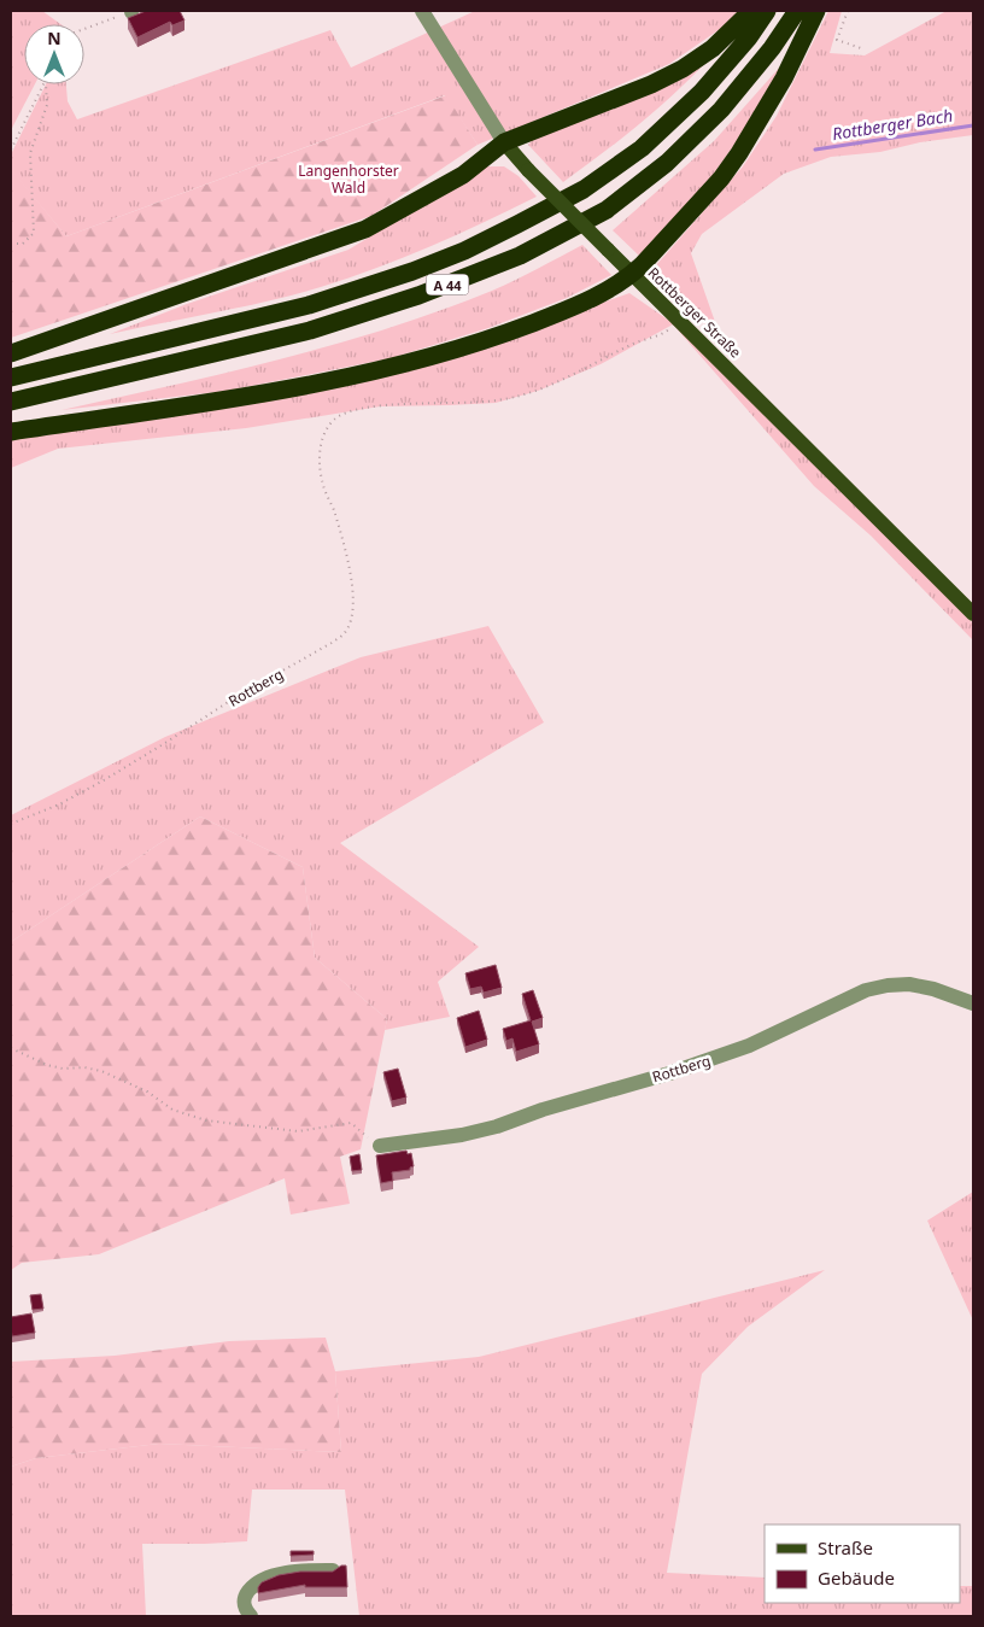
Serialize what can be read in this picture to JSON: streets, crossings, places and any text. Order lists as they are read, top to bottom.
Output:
{
  "streets": {
    "highway": ["A 44"],
    "main road": ["Rottberger Straße"],
    "street": ["Rottberg"]
  },
  "crossings": [
    ["Rottberger Straße", "Rottberg"]
  ],
  "water": ["Rottberger Bach"],
  "parks": ["Langenhorster Wald"],
  "legend": ["Straße", "Gebäude"],
  "north": "top"
}
